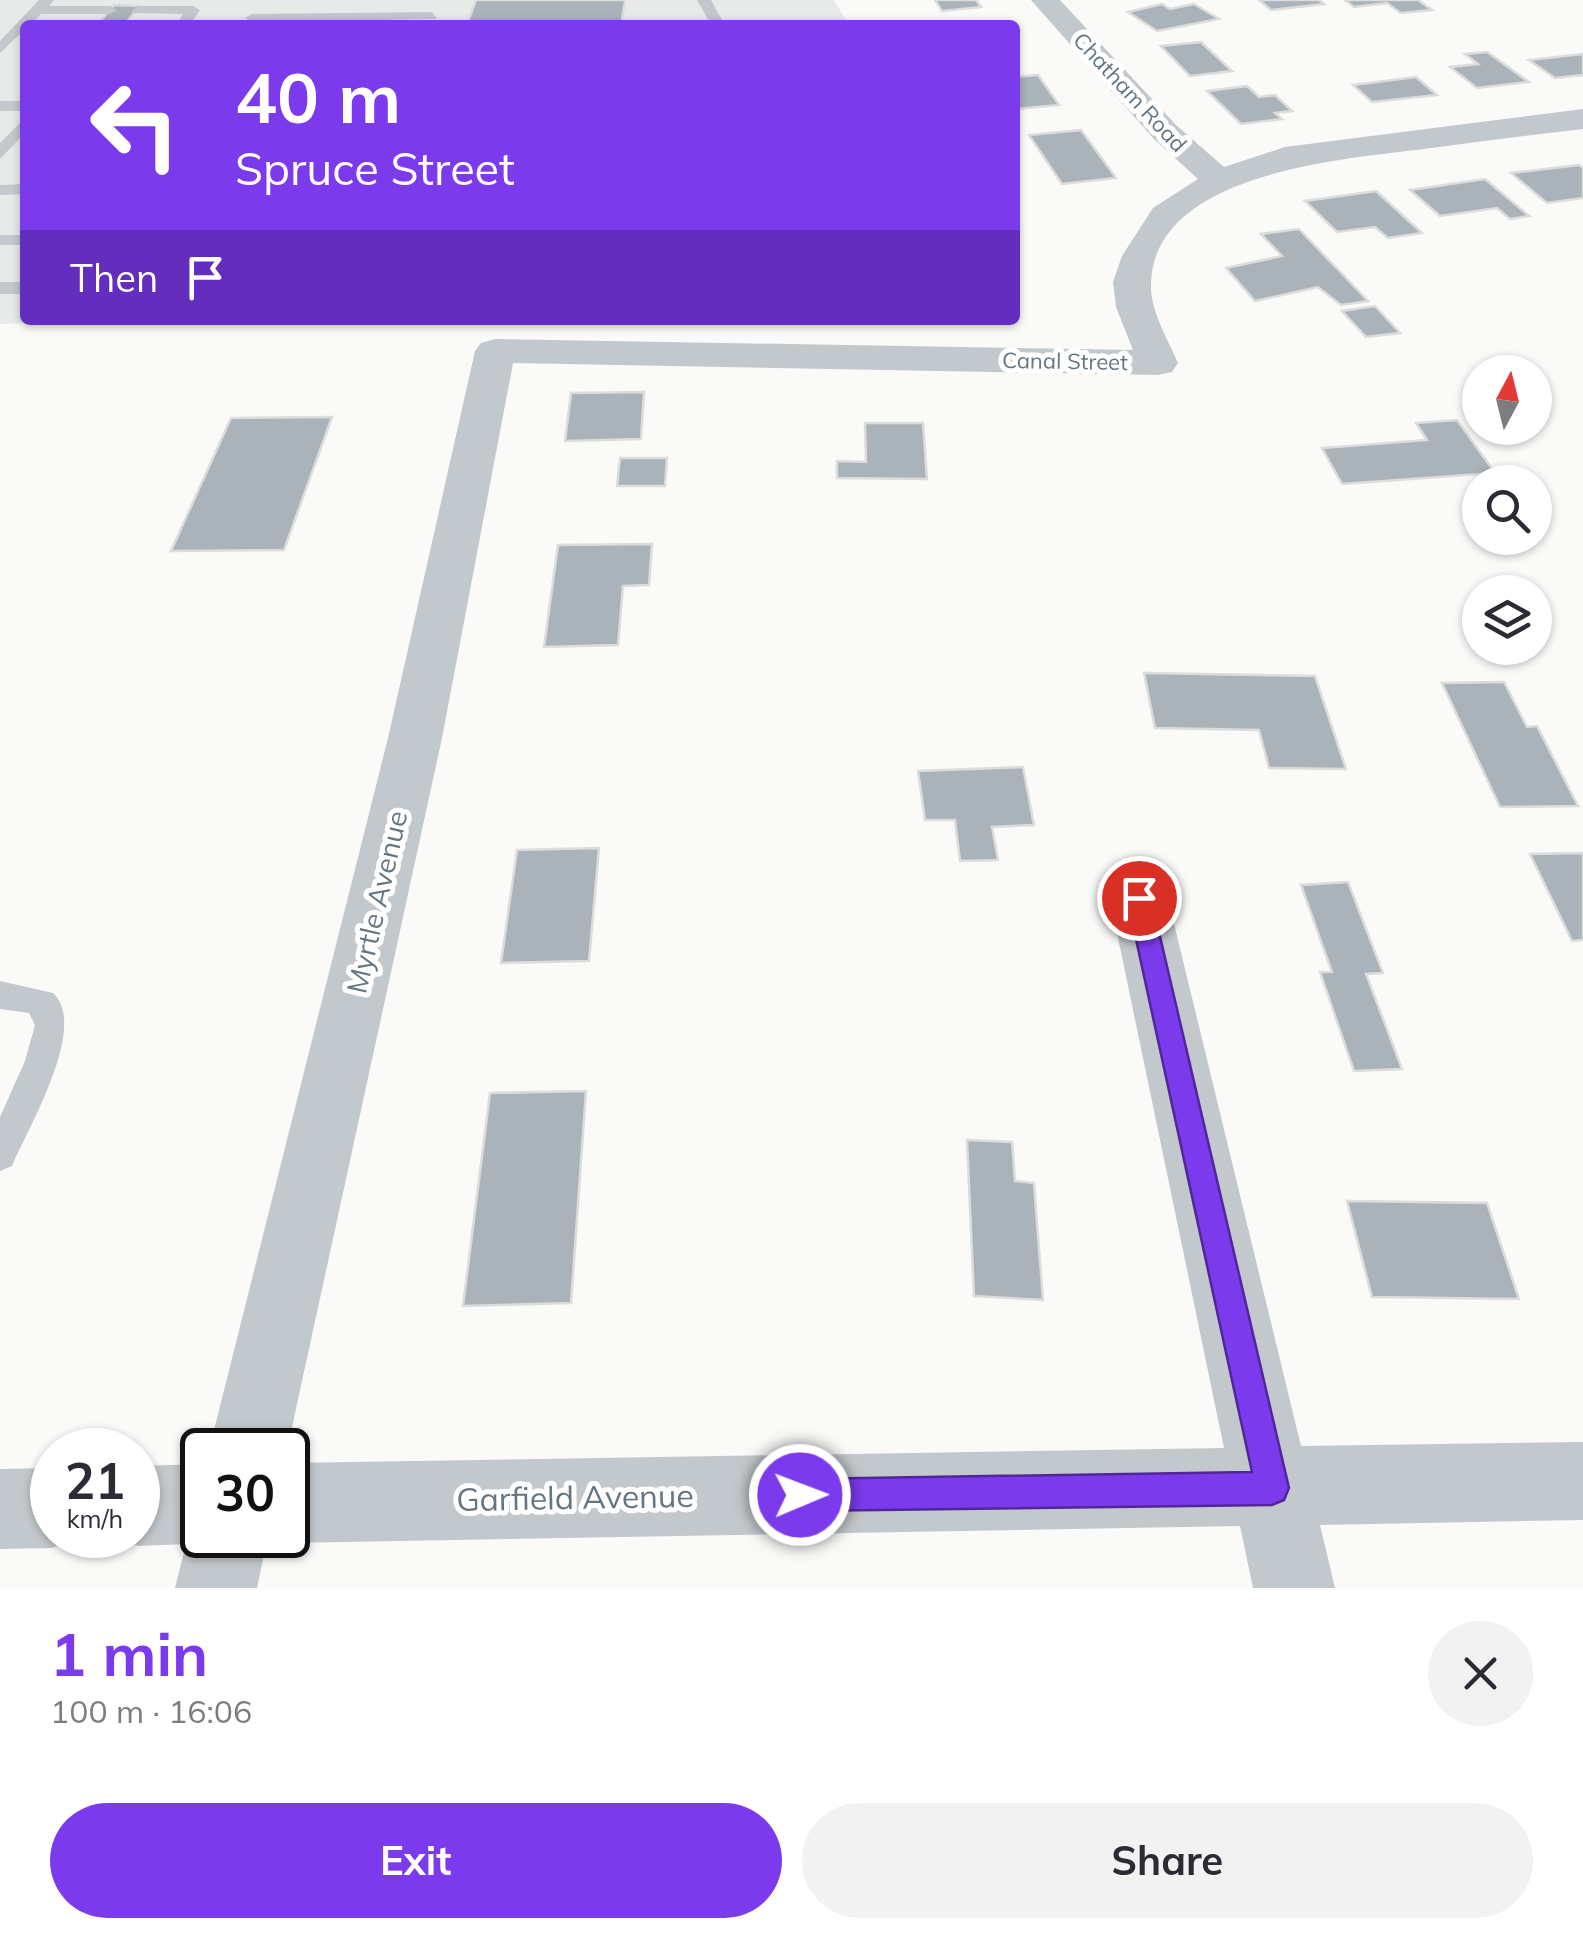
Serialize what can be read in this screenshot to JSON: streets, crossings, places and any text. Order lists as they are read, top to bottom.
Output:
{
  "streets": {
    "street": [
      "Chatham Road",
      "Canal Street",
      "Myrtle Avenue",
      "Garfield Avenue"
    ]
  },
  "crossings": [
    ["Chatham Road", "Canal Street"],
    ["Canal Street", "Myrtle Avenue"]
  ],
  "north": "top",
  "page": {
    "turn": ["40 m", "Spruce Street"],
    "then": "Then",
    "speed": "21 km/h",
    "limit": "30",
    "heading": ["1 min", "100 m · 16:06"],
    "buttons": ["Exit", "Share"]
  }
}
